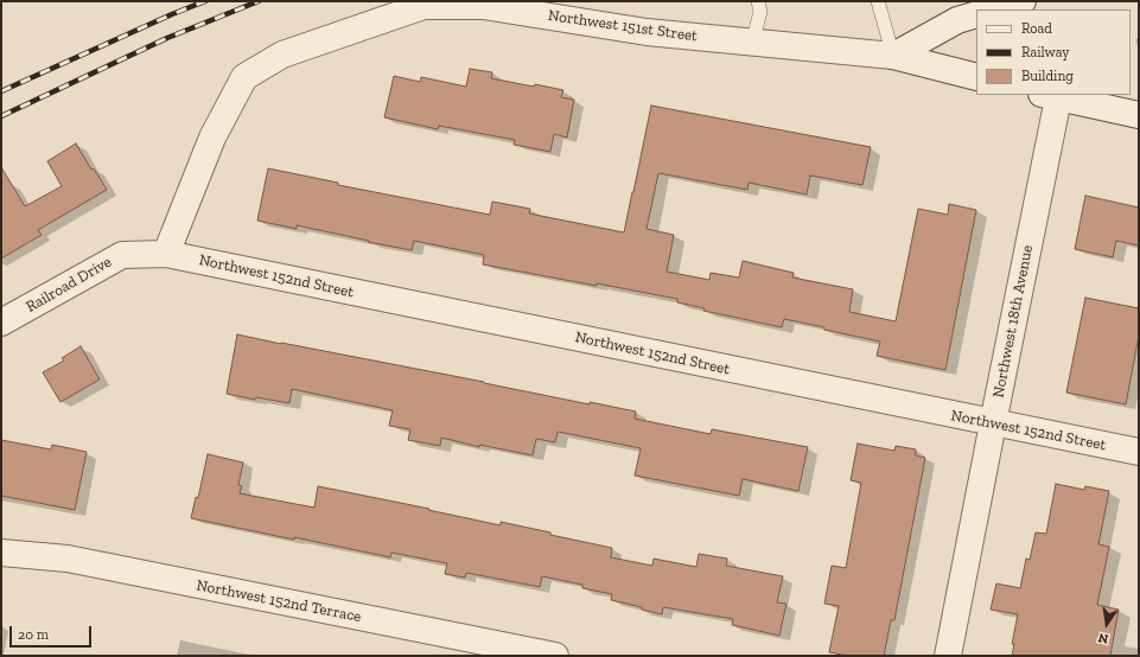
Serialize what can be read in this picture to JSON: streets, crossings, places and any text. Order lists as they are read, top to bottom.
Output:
{
  "streets": {
    "street": [
      "Northwest 151st Street",
      "Northwest 152nd Street",
      "Railroad Drive",
      "Northwest 18th Avenue",
      "Northwest 152nd Terrace"
    ]
  },
  "crossings": [
    ["Northwest 151st Street", "Northwest 152nd Street"],
    ["Northwest 151st Street", "Railroad Drive"],
    ["Northwest 152nd Street", "Railroad Drive"],
    ["Northwest 152nd Street", "Northwest 18th Avenue"]
  ],
  "legend": ["Road", "Railway", "Building"],
  "scale_bar": "20 m",
  "north": "bottom"
}
